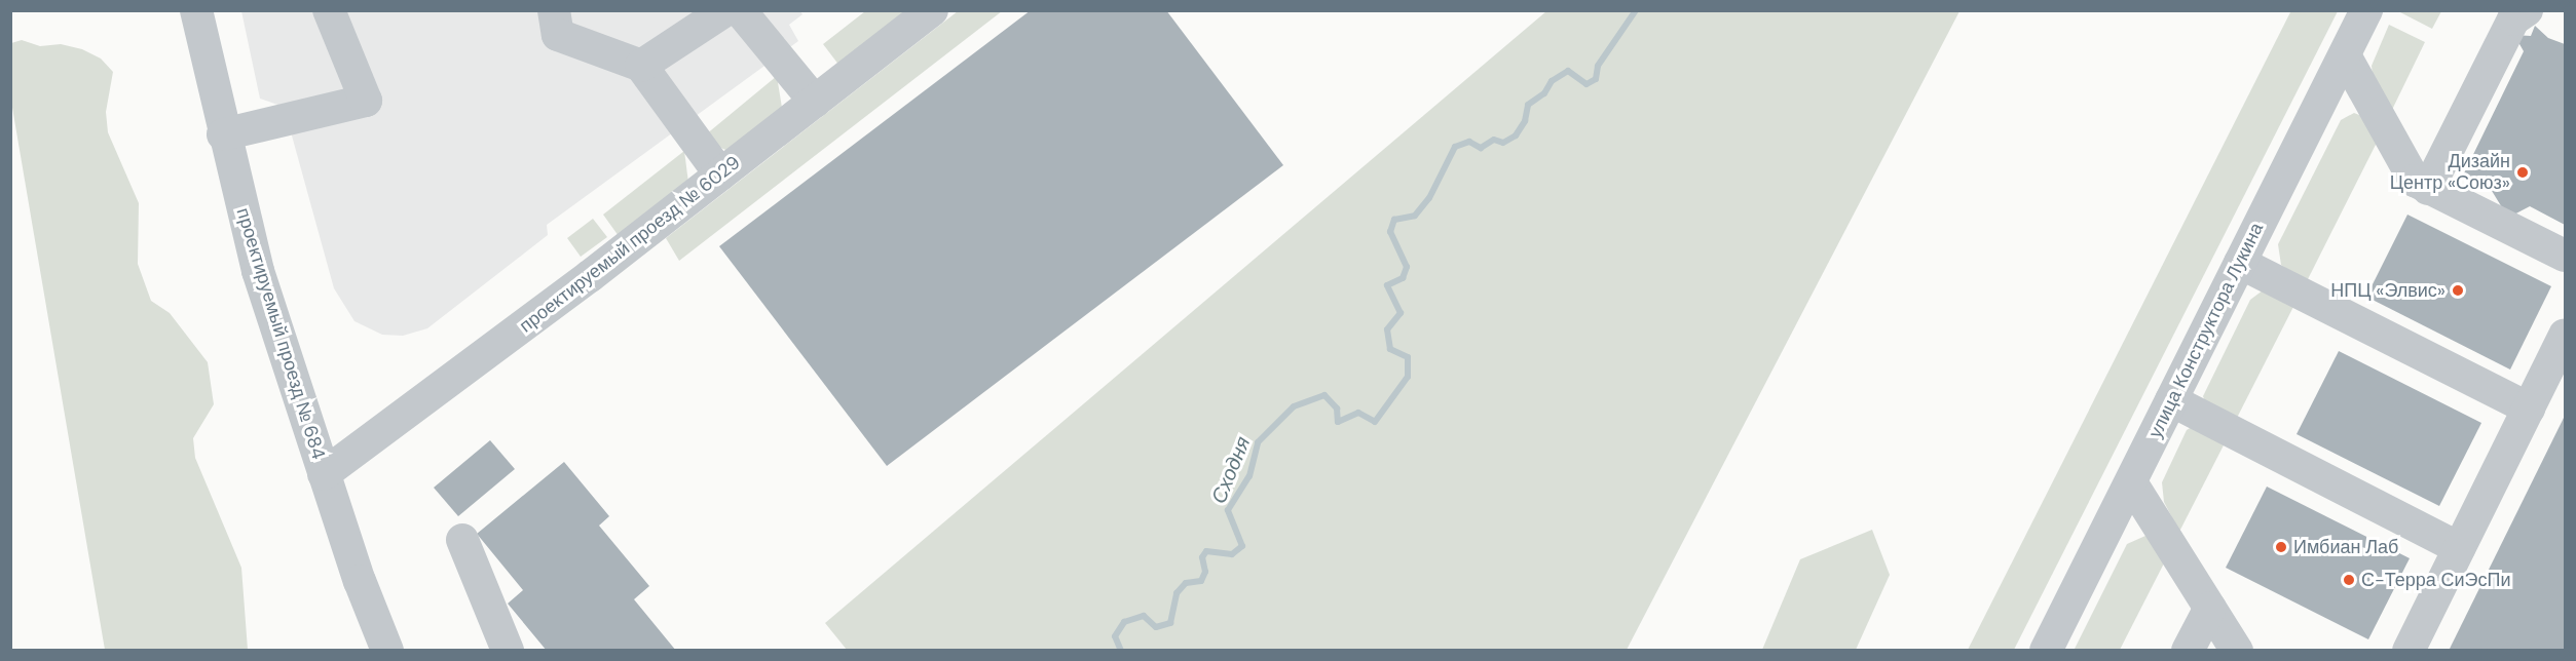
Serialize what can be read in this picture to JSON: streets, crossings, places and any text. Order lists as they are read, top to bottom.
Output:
{
  "streets": {
    "street": ["проектируемый проезд № 6029", "улица Конструктора Лукина", "проектируемый проезд № 684"]
  },
  "crossings": [
    ["проектируемый проезд № 6029", "проектируемый проезд № 684"]
  ],
  "water": ["Сходня"],
  "places": [
    "Дизайн Центр «Союз»",
    "НПЦ «Элвис»",
    "Имбиан Лаб",
    "С-Терра СиЭсПи"
  ]
}
